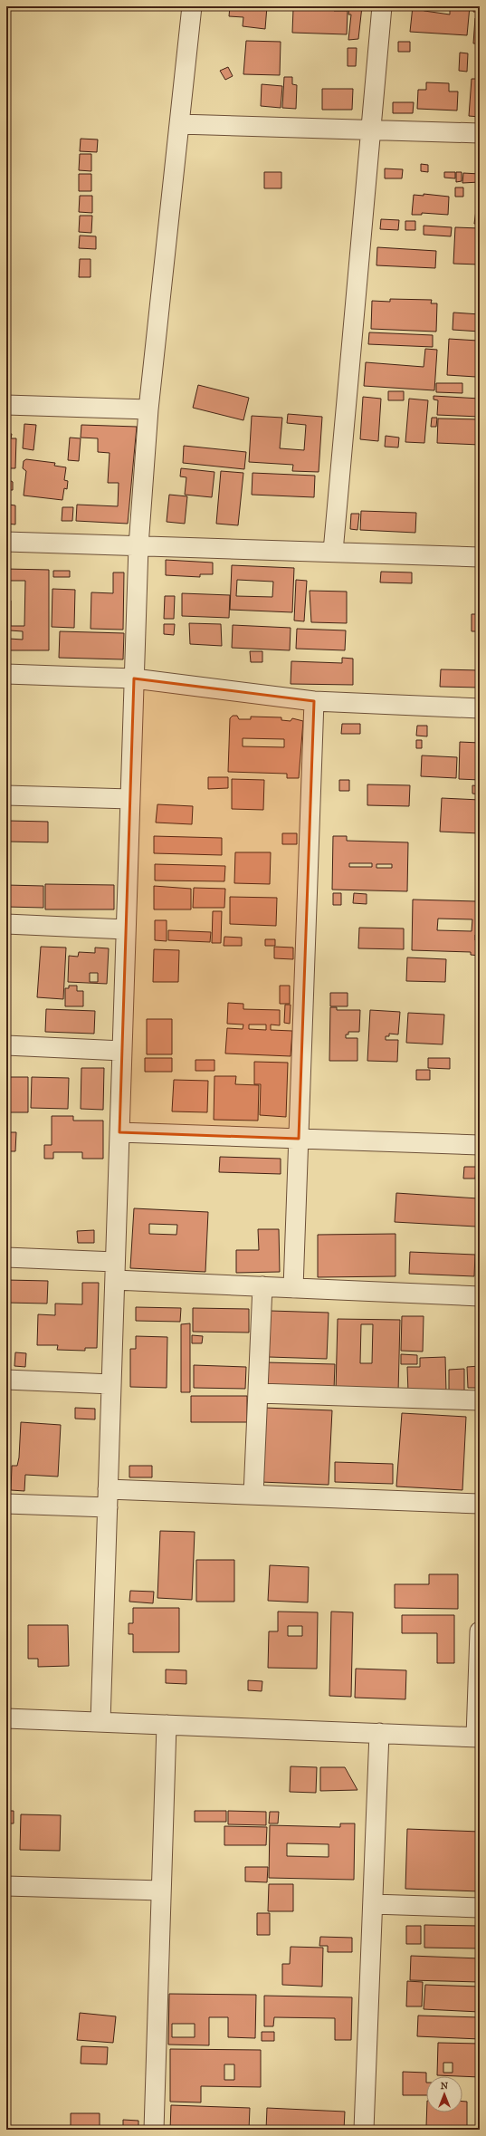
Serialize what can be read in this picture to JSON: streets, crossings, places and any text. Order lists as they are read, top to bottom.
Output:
{
  "north": "top"
}
